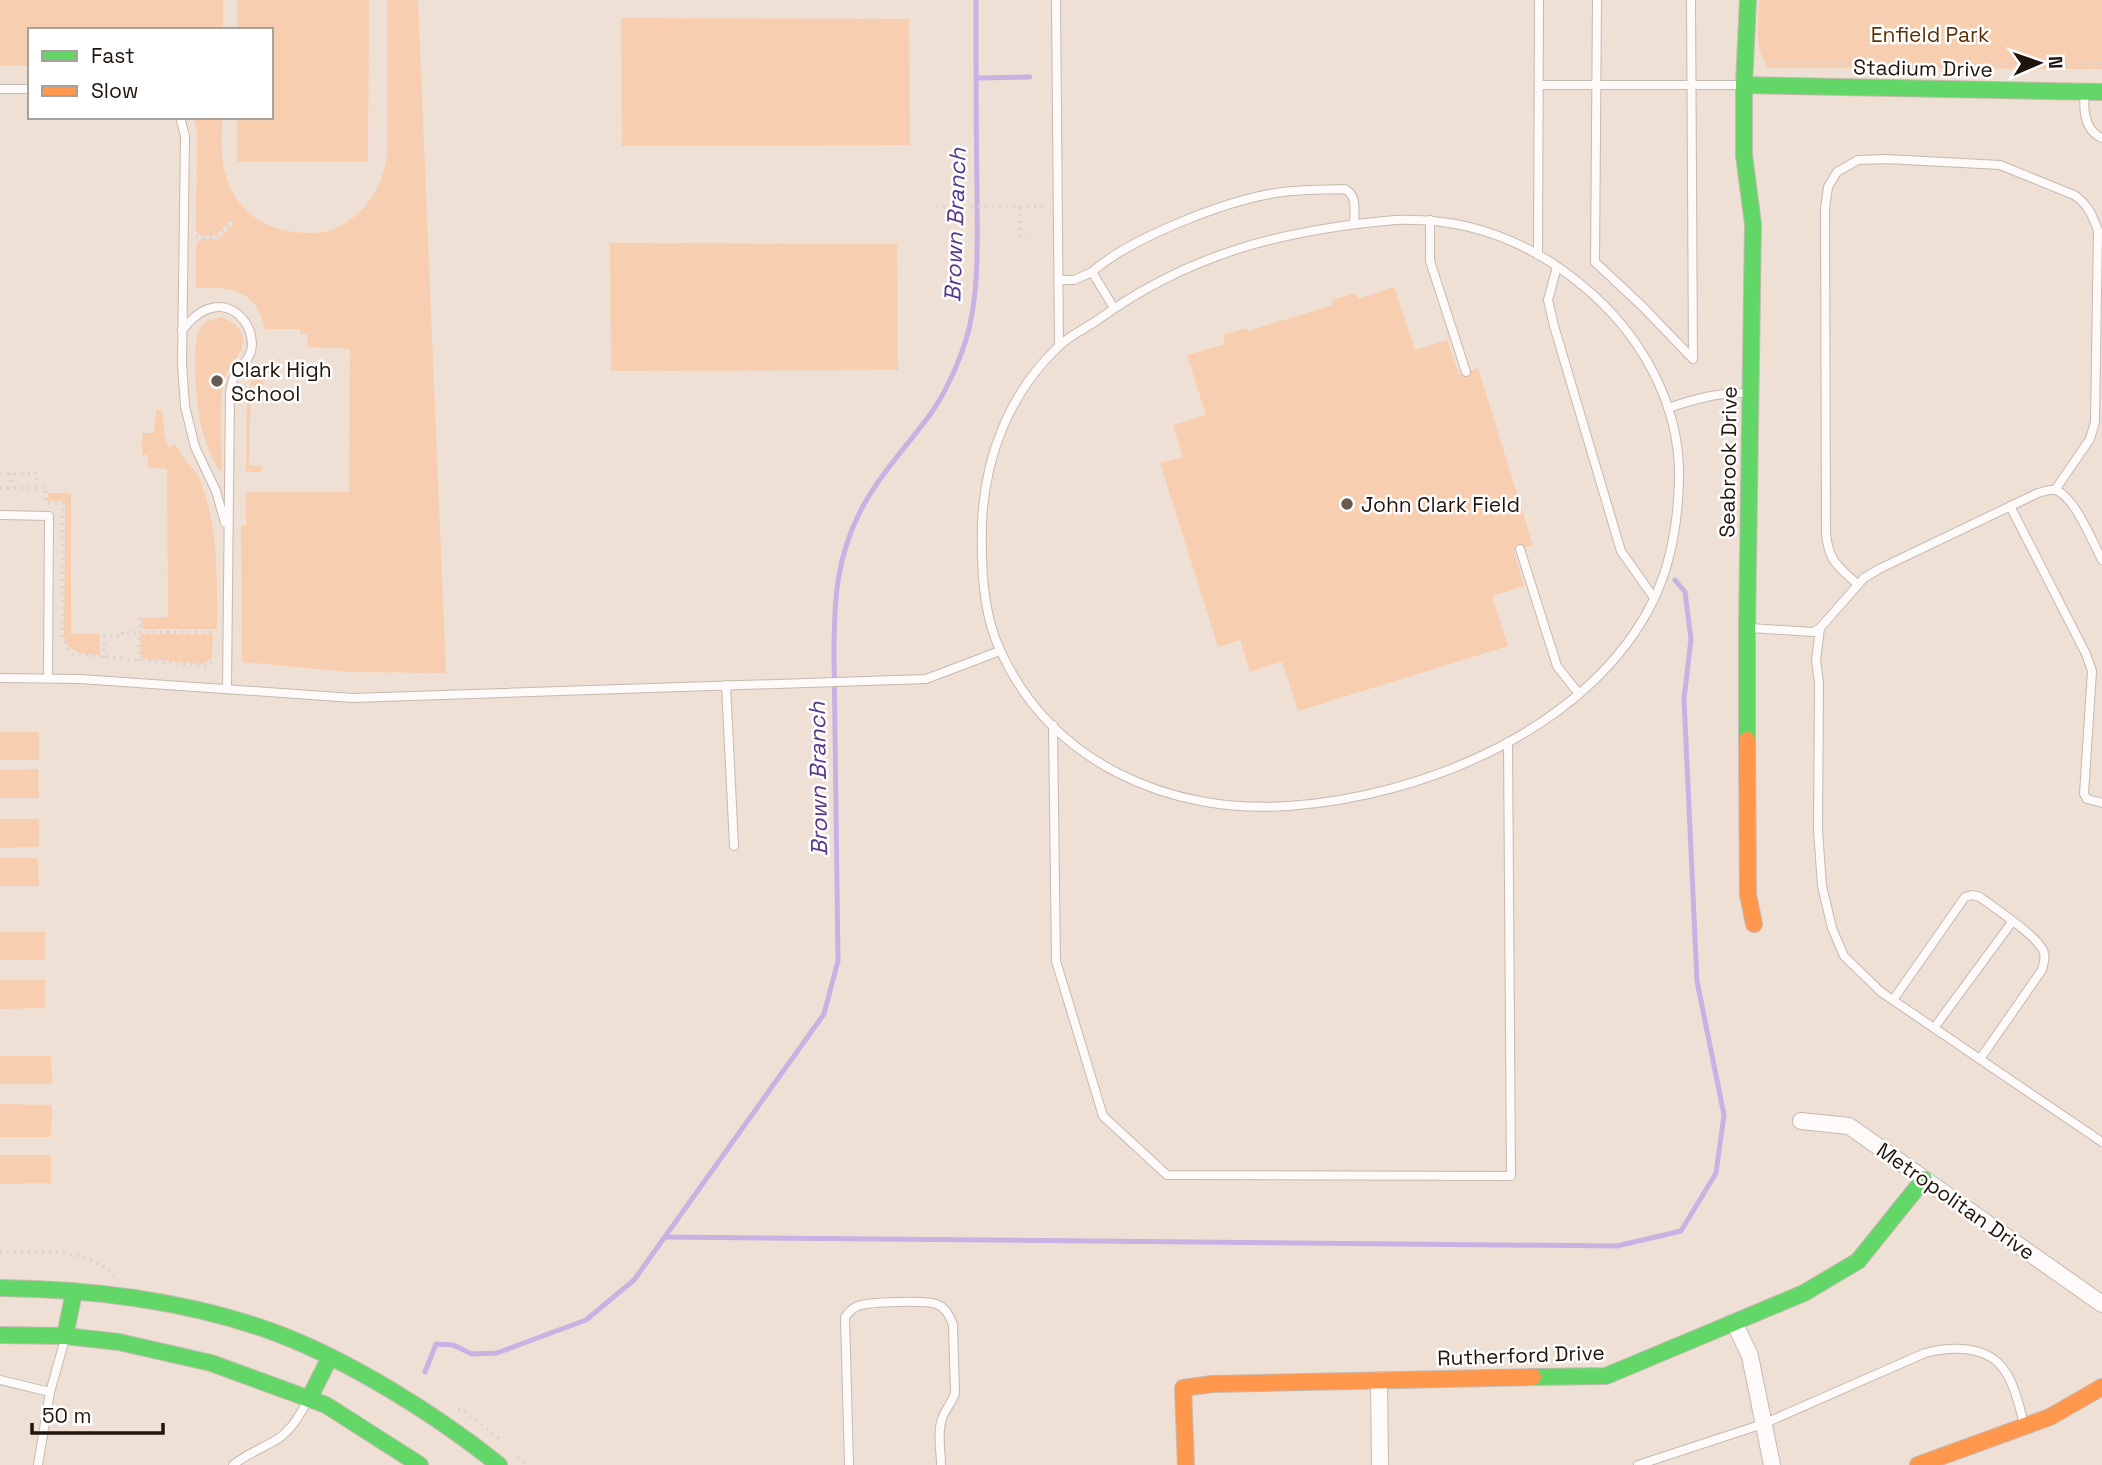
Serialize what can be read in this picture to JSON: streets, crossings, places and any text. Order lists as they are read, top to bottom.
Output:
{
  "streets": {
    "street": [
      "Stadium Drive",
      "Seabrook Drive",
      "Metropolitan Drive",
      "Rutherford Drive"
    ]
  },
  "crossings": [
    ["Stadium Drive", "Seabrook Drive"],
    ["Metropolitan Drive", "Rutherford Drive"]
  ],
  "water": ["Brown Branch"],
  "parks": ["Enfield Park"],
  "places": ["Clark High School", "John Clark Field"],
  "legend": ["Fast", "Slow"],
  "scale_bar": "50 m",
  "north": "right"
}
